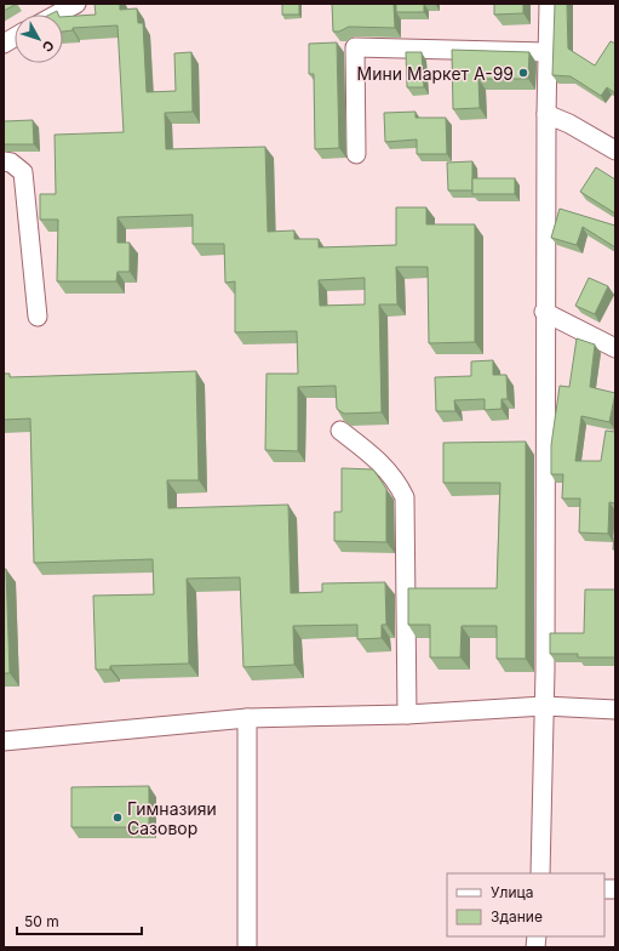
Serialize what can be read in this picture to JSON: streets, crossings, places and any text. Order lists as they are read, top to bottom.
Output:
{
  "places": ["Мини Маркет А-99", "Гимназияи Сазовор"],
  "legend": ["Улица", "Здание"],
  "scale_bar": "50 m",
  "north": "bottom right"
}
